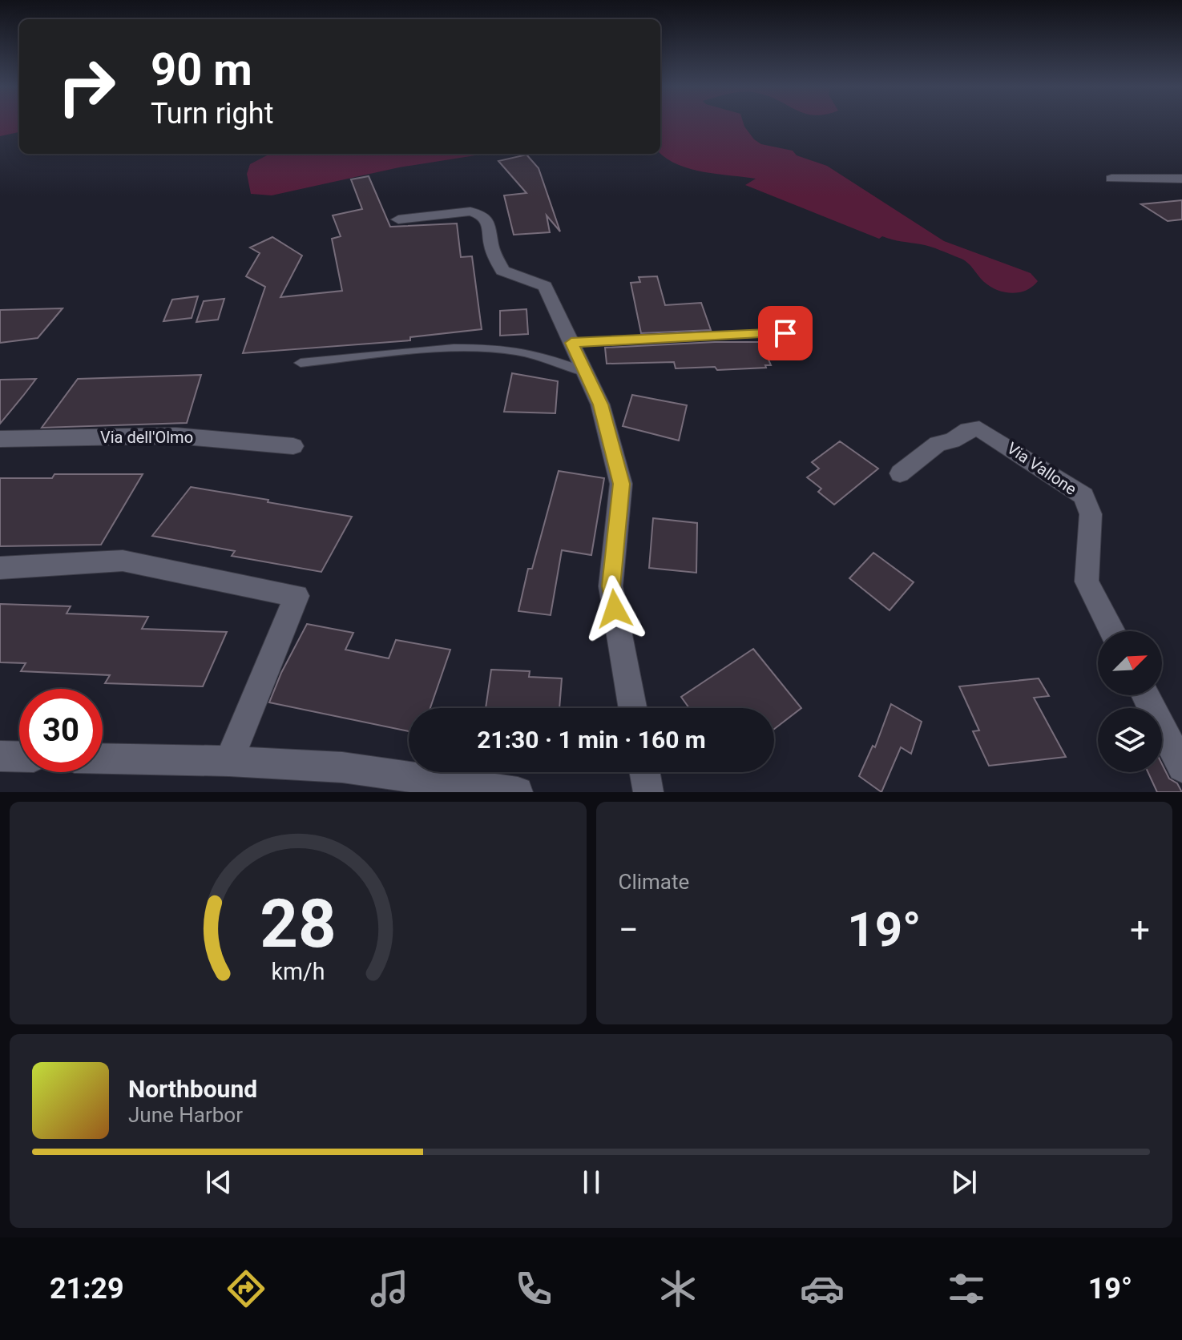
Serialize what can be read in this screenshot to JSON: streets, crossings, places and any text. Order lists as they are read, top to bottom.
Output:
{
  "streets": {
    "street": ["Via dell'Olmo", "Via Vallone"]
  },
  "north": "top right",
  "page": {
    "turn": ["90 m", "Turn right"],
    "limit": "30",
    "trip": "21:30 · 1 min · 160 m",
    "tile": "Climate",
    "heat": ["−", "19°", "+"],
    "song": ["Northbound", "June Harbor"],
    "tabs": ["21:29", "19°"],
    "gauge": ["28", "km/h"]
  }
}
